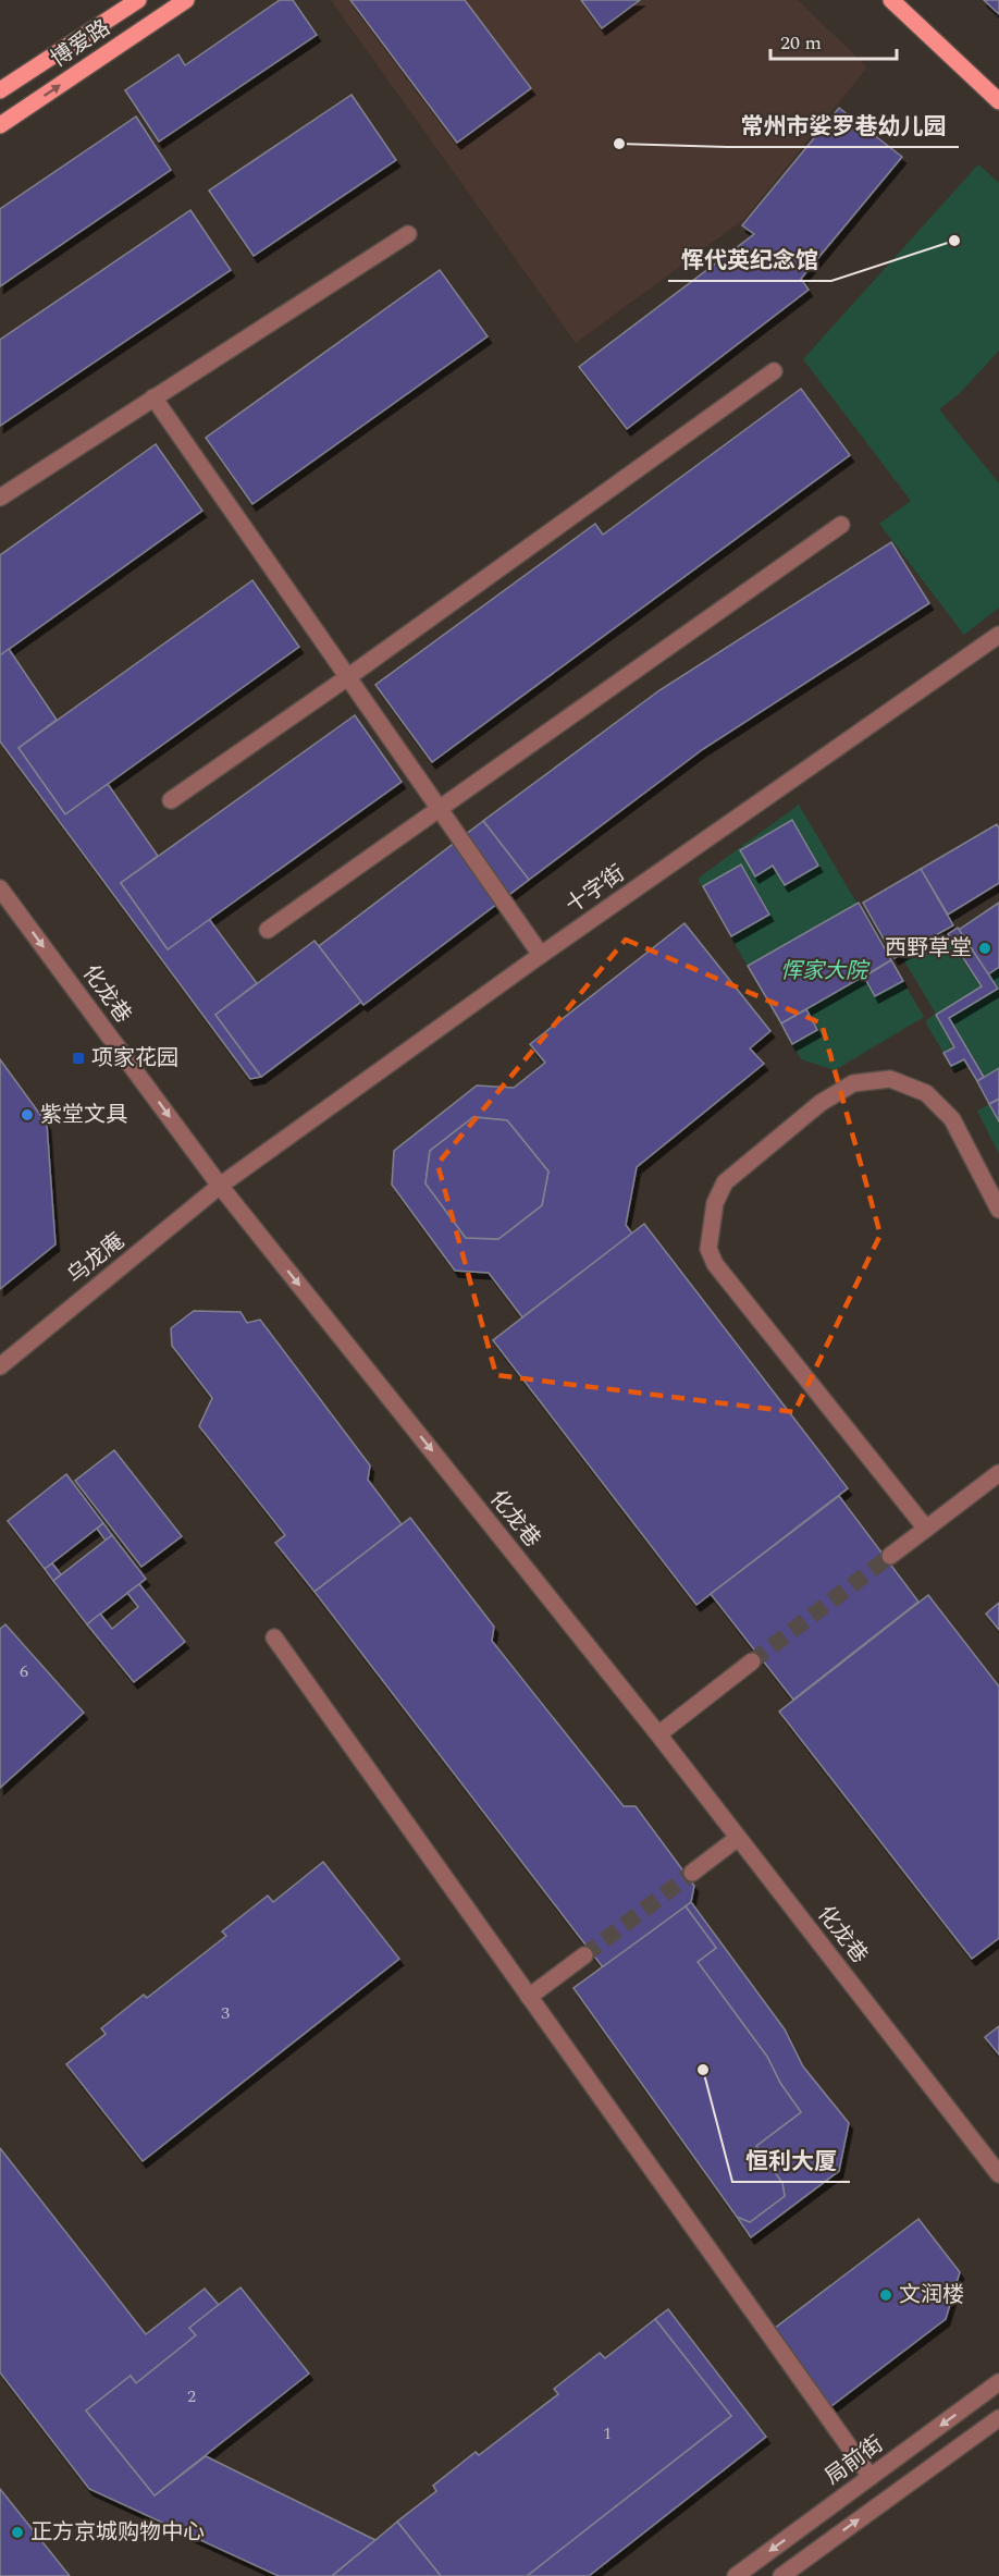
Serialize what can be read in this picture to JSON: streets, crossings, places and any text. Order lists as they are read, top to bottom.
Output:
{
  "streets": {
    "main road": ["博爱路"],
    "street": [
      "十字街",
      "化龙巷",
      "乌龙庵",
      "局前街"
    ]
  },
  "crossings": [
    ["十字街", "化龙巷"],
    ["十字街", "乌龙庵"],
    ["化龙巷", "乌龙庵"]
  ],
  "one_way": ["化龙巷"],
  "parks": ["恽家大院"],
  "places": {
    "other": [
      "常州市娑罗巷幼儿园",
      "恽代英纪念馆",
      "西野草堂",
      "紫堂文具",
      "恒利大厦",
      "文润楼",
      "正方京城购物中心"
    ],
    "transit": ["项家花园"]
  },
  "house_numbers": [
    "6",
    "3",
    "2",
    "1"
  ],
  "scale_bar": "20 m"
}
